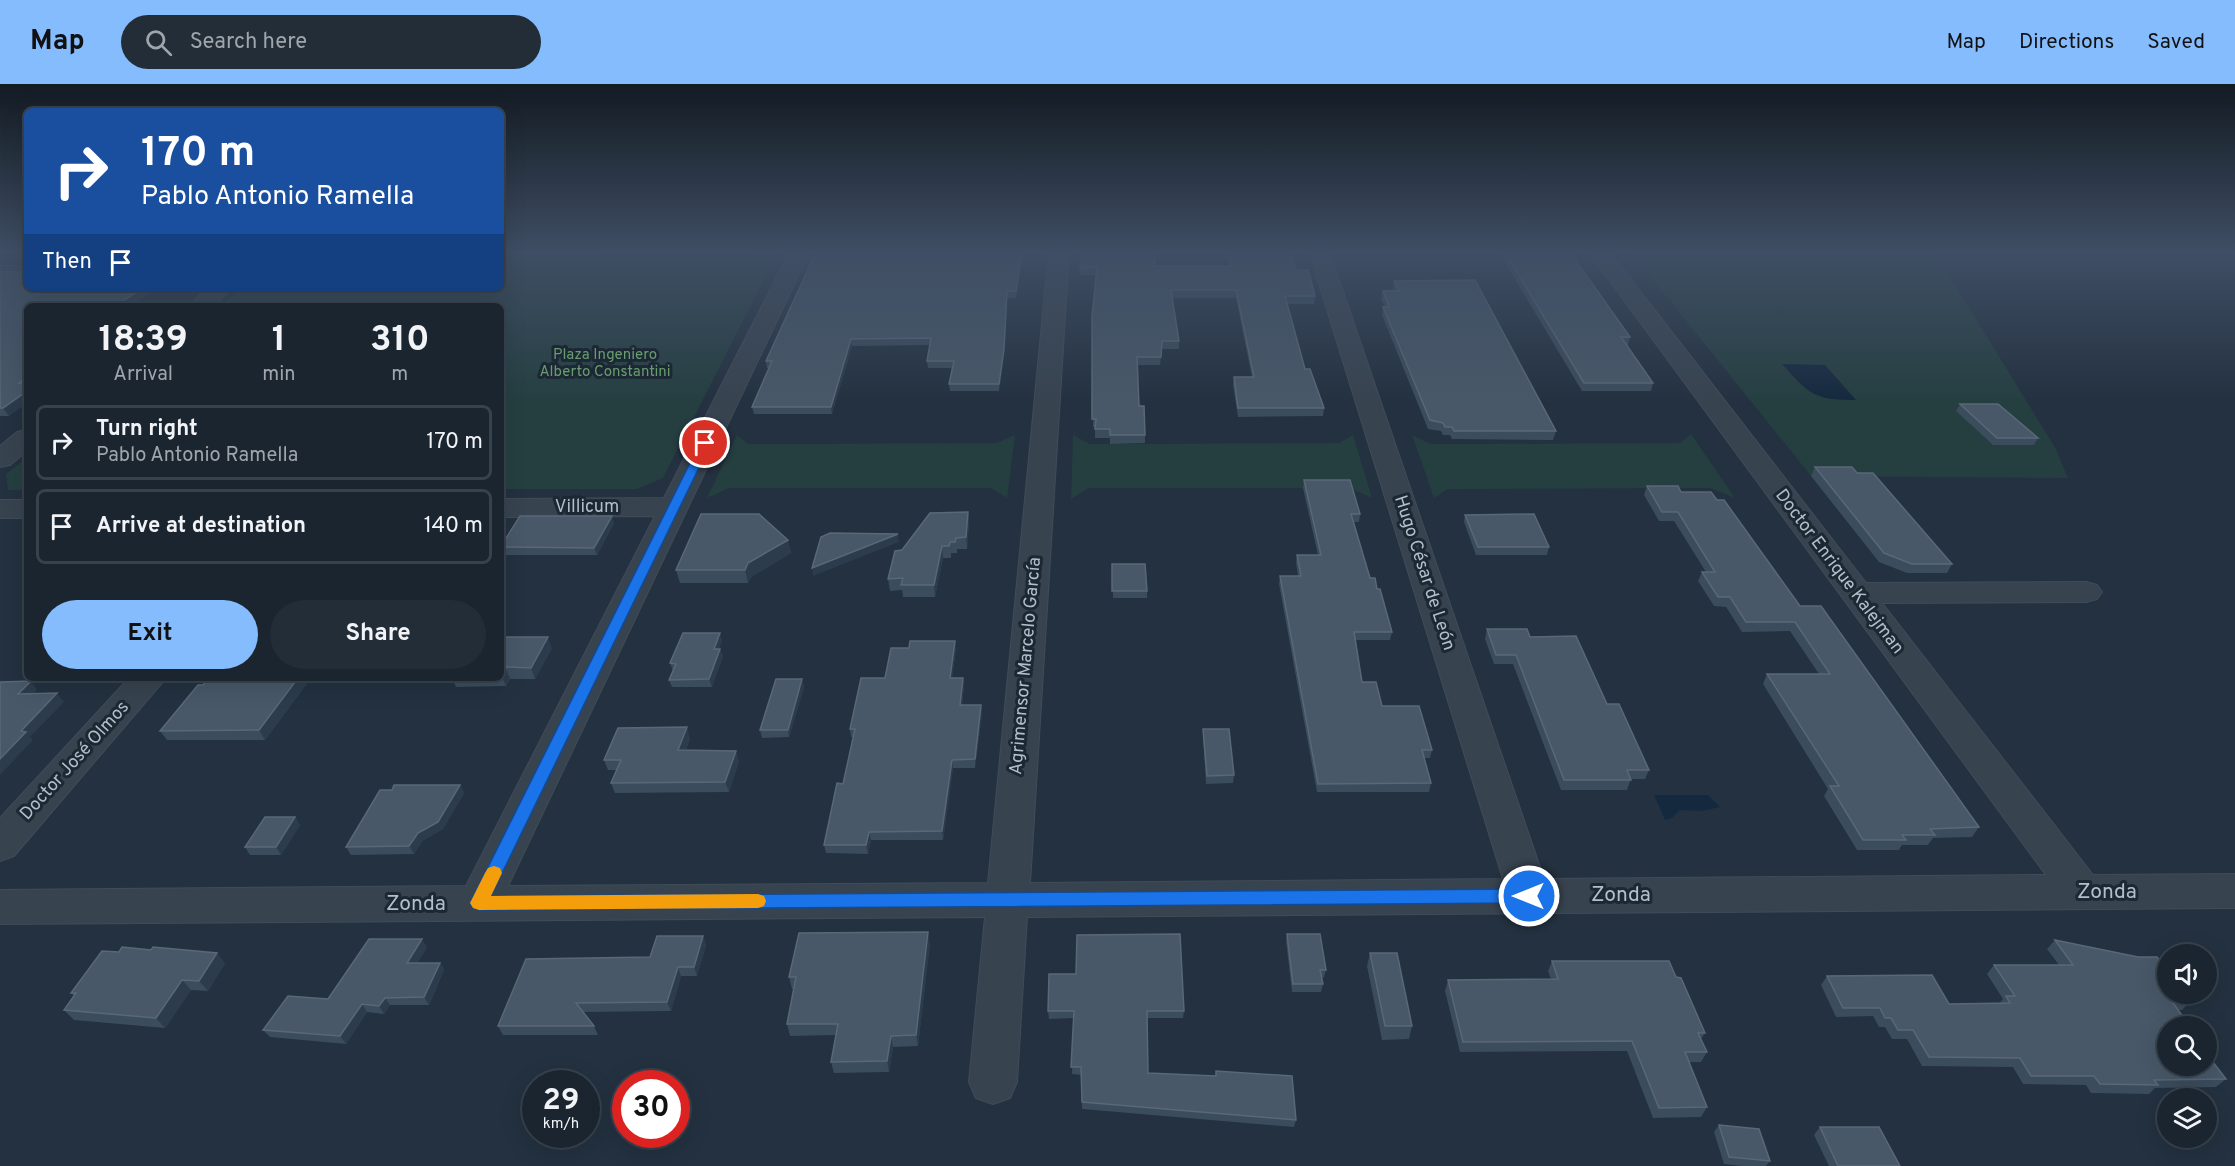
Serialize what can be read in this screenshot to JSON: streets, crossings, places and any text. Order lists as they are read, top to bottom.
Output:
{
  "streets": {
    "street": [
      "Villicum",
      "Doctor Enrique Kalejman",
      "Hugo César de León",
      "Agrimensor Marcelo García",
      "Doctor José Olmos",
      "Zonda"
    ]
  },
  "crossings": [
    ["Doctor Enrique Kalejman", "Zonda"],
    ["Hugo César de León", "Zonda"],
    ["Agrimensor Marcelo García", "Zonda"]
  ],
  "parks": ["Plaza Ingeniero Alberto Constantini"],
  "page": {
    "header": "Map",
    "search": "Search here",
    "nav": ["Map", "Directions", "Saved"],
    "turn": ["170 m", "Pablo Antonio Ramella"],
    "then": "Then",
    "eta": [
      "18:39",
      "Arrival",
      "1",
      "min",
      "310",
      "m"
    ],
    "list": [
      {
        "name": "Turn right",
        "note": "Pablo Antonio Ramella",
        "value": "170 m"
      },
      {
        "name": "Arrive at destination",
        "value": "140 m"
      }
    ],
    "buttons": ["Exit", "Share"],
    "speed": "29 km/h",
    "limit": "30"
  }
}
